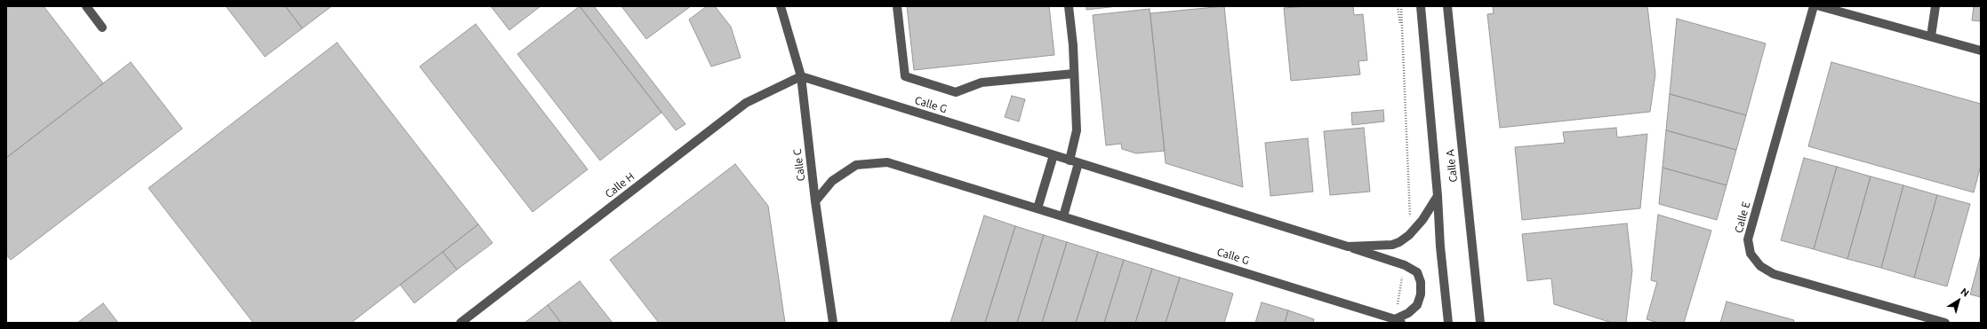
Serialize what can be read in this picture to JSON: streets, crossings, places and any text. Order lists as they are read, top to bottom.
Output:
{
  "streets": {
    "street": [
      "Calle G",
      "Calle C",
      "Calle A",
      "Calle H",
      "Calle E"
    ]
  },
  "crossings": [
    ["Calle G", "Calle C"],
    ["Calle G", "Calle A"],
    ["Calle G", "Calle H"],
    ["Calle C", "Calle H"]
  ],
  "north": "top right"
}
